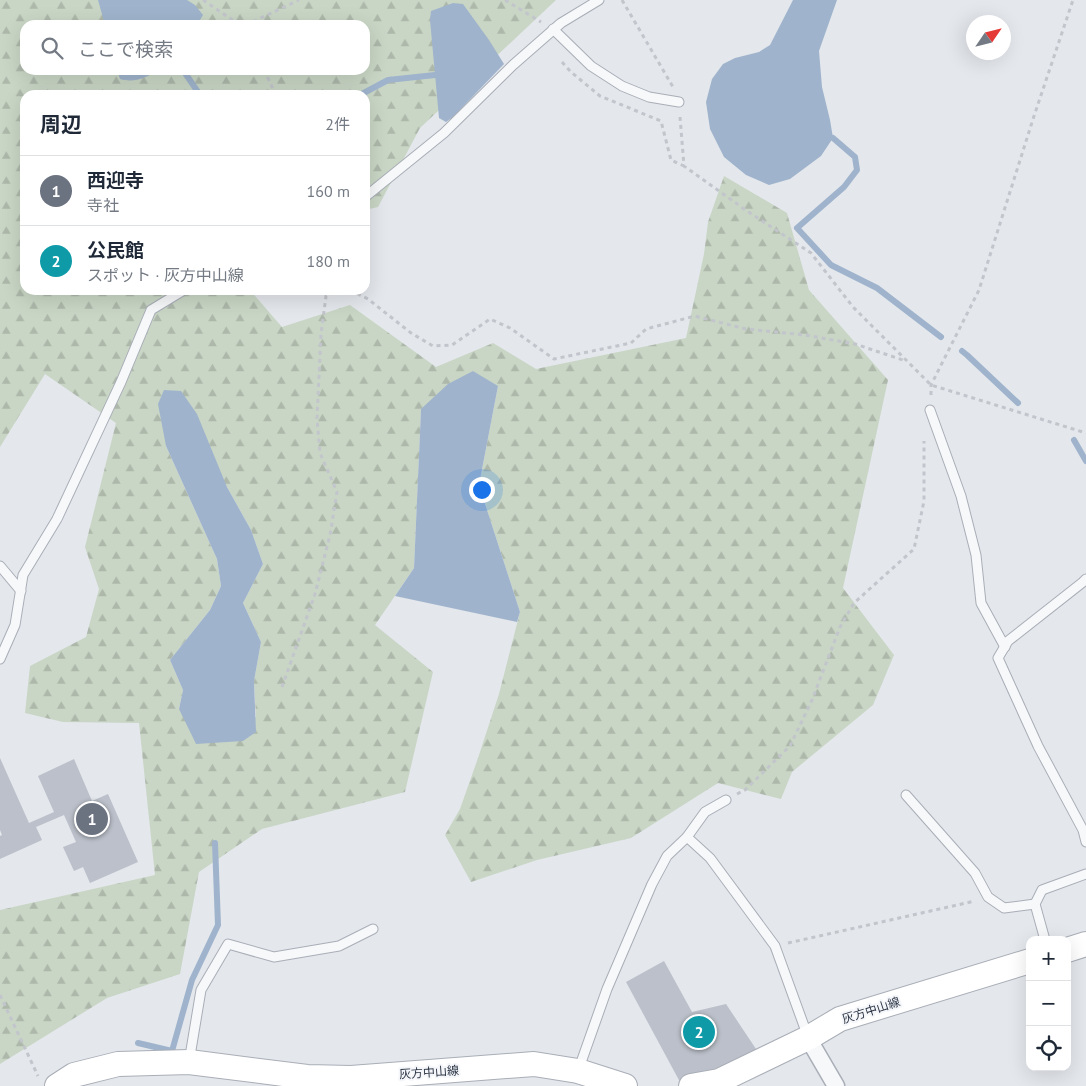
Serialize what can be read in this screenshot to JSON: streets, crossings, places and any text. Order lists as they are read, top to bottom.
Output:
{
  "streets": {
    "main road": ["灰方中山線"]
  },
  "north": "top right",
  "page": {
    "search": "ここで検索",
    "heading": ["周辺", "2件"],
    "list": [
      {
        "mark": "1",
        "name": "西迎寺",
        "note": "寺社",
        "value": "160 m"
      },
      {
        "mark": "2",
        "name": "公民館",
        "note": "スポット · 灰方中山線",
        "value": "180 m"
      }
    ],
    "pins": ["1", "2"],
    "map_buttons": ["+", "−"]
  }
}
